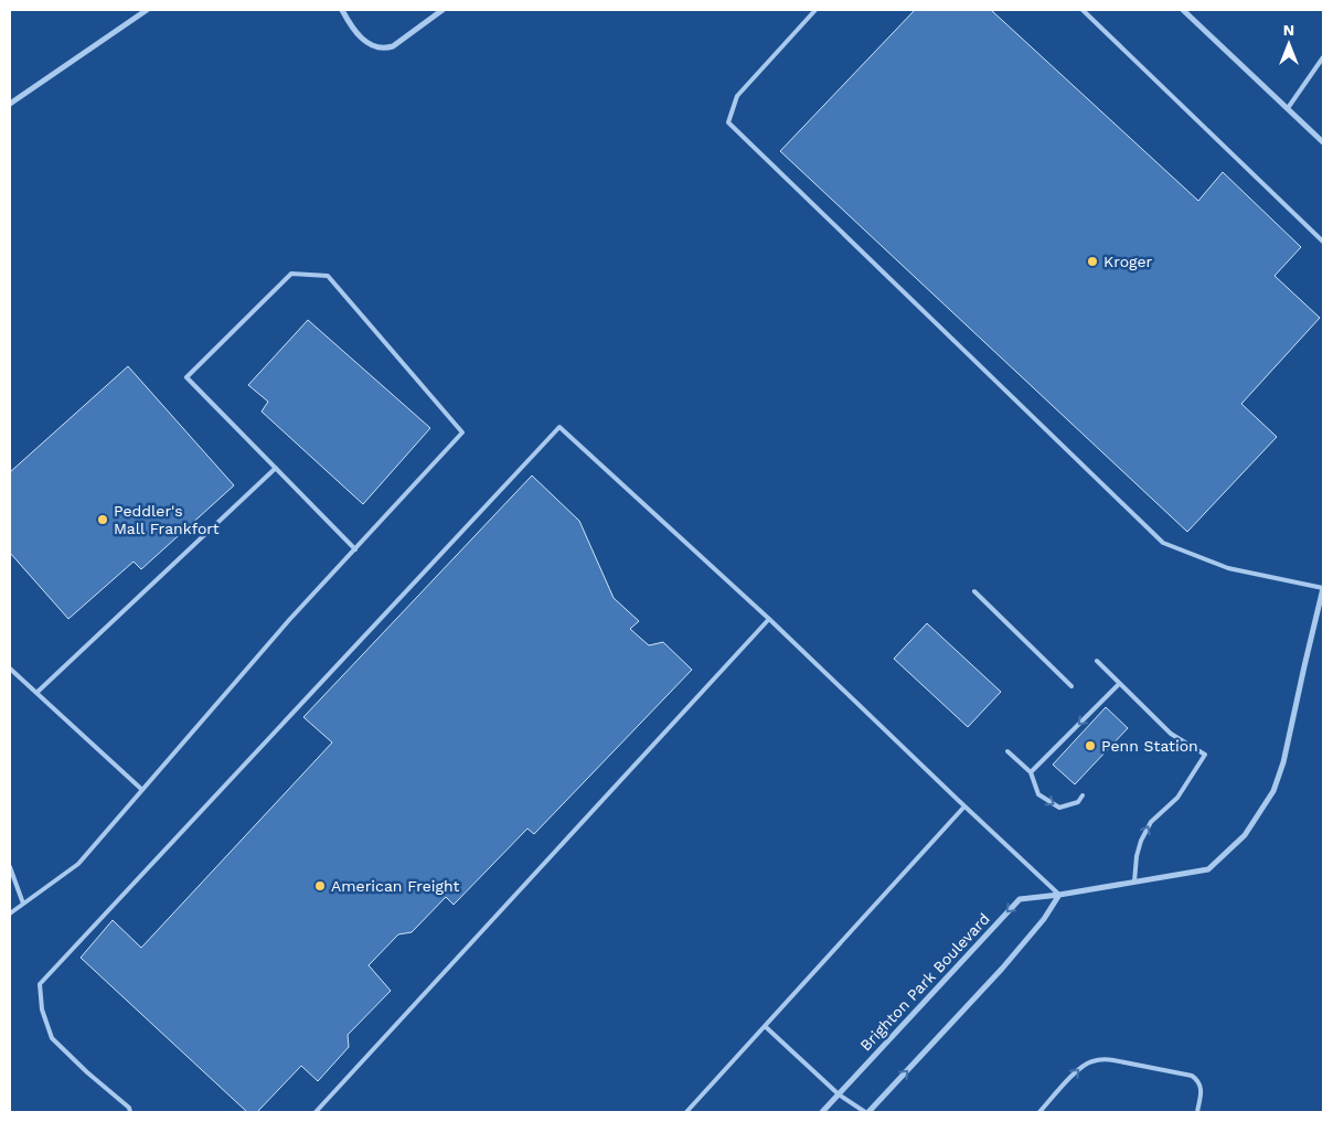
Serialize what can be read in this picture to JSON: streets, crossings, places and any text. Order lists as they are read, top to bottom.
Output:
{
  "streets": {
    "street": ["Brighton Park Boulevard"]
  },
  "places": [
    "Kroger",
    "Peddler's Mall Frankfort",
    "Penn Station",
    "American Freight"
  ],
  "north": "top"
}
